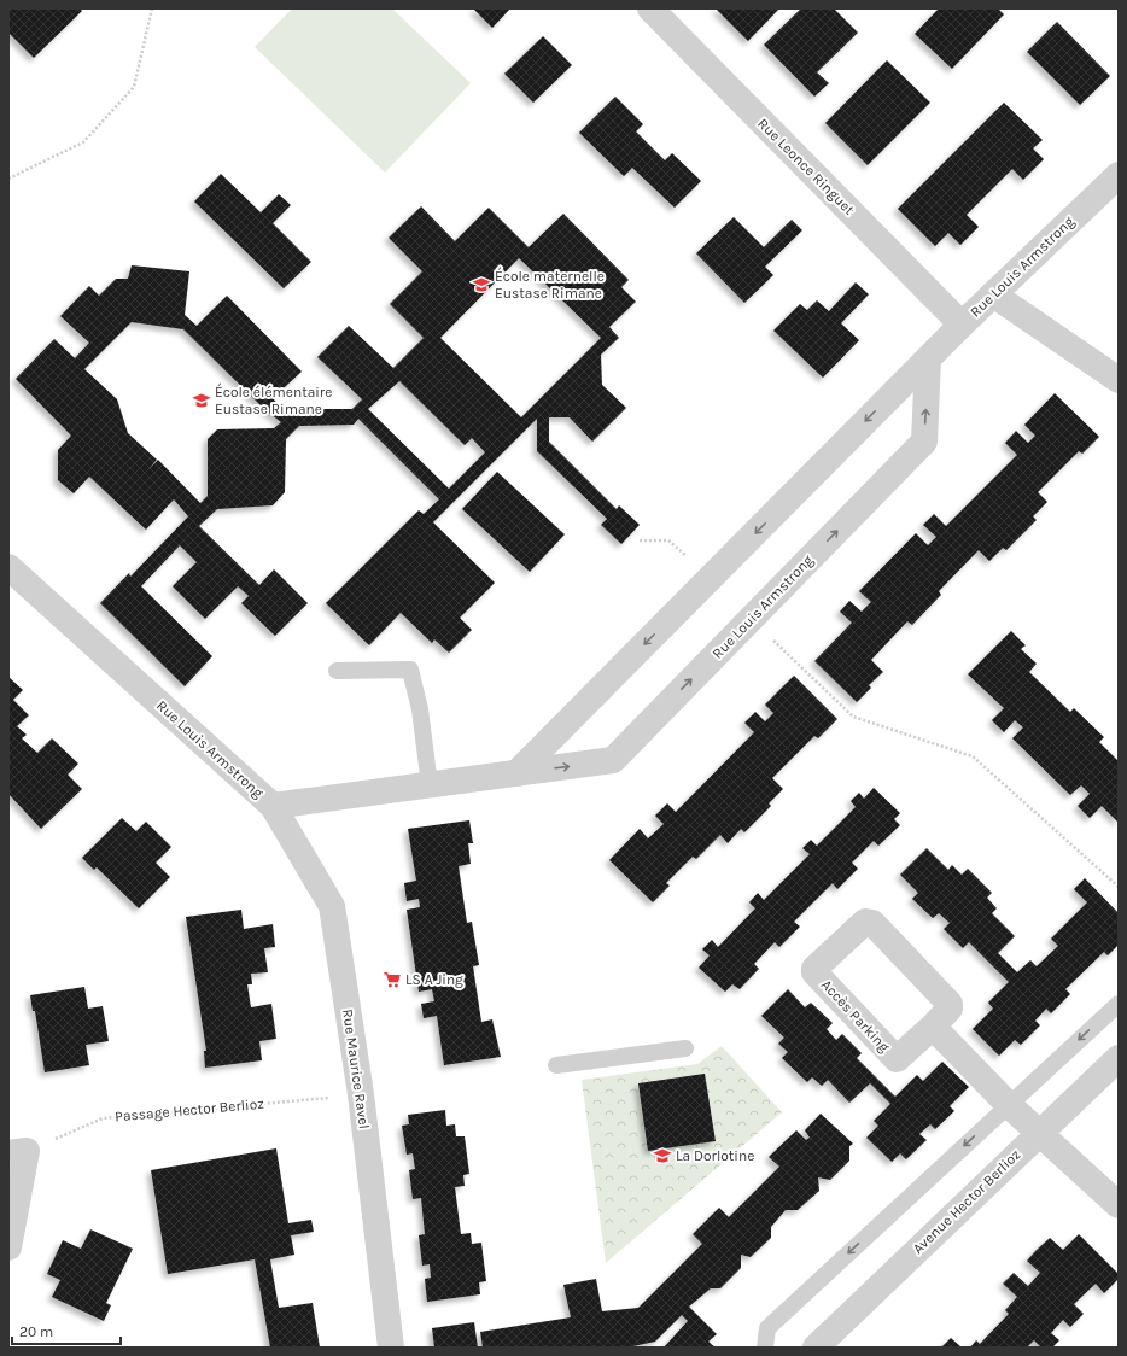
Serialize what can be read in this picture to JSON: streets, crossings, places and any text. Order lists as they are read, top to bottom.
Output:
{
  "streets": {
    "street": [
      "Rue Leonce Ringuet",
      "Rue Louis Armstrong",
      "Accès Parking",
      "Rue Maurice Ravel",
      "Avenue Hector Berlioz"
    ],
    "path": ["Passage Hector Berlioz"]
  },
  "crossings": [
    ["Rue Leonce Ringuet", "Rue Louis Armstrong"],
    ["Rue Louis Armstrong", "Rue Maurice Ravel"],
    ["Rue Maurice Ravel", "Passage Hector Berlioz"]
  ],
  "places": {
    "school or university": ["École maternelle Eustase Rimane", "École élémentaire Eustase Rimane", "La Dorlotine"],
    "supermarket": ["LS A Jing"]
  },
  "scale_bar": "20 m"
}
